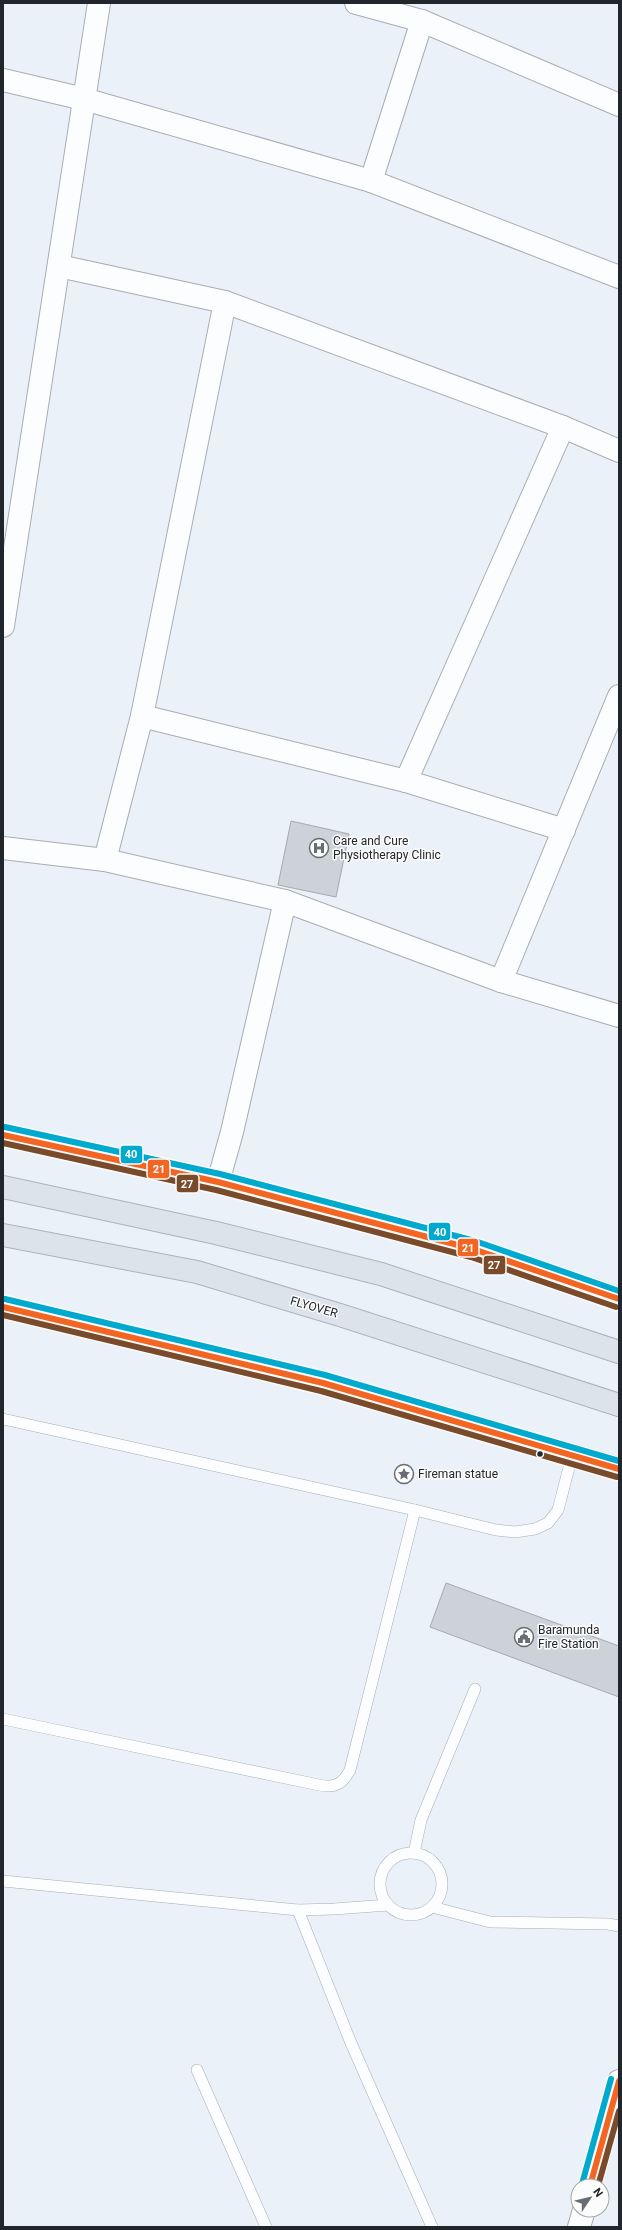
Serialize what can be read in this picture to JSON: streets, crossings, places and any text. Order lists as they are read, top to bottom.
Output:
{
  "streets": {
    "highway": ["FLYOVER"]
  },
  "places": {
    "hospital": ["Care and Cure Physiotherapy Clinic"],
    "place": ["Fireman statue"],
    "public building": ["Baramunda Fire Station"]
  },
  "lines": ["transit line 40", "transit line 21", "transit line 27"],
  "north": "top right"
}
